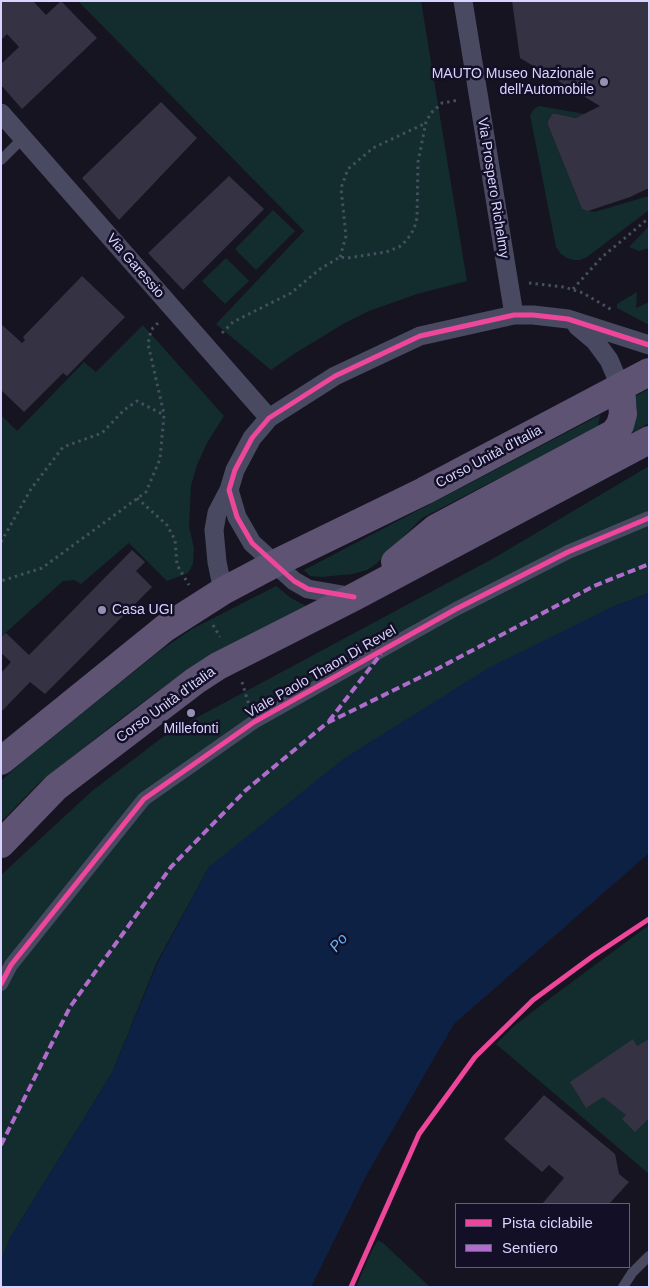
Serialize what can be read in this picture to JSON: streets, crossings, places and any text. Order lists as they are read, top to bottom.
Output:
{
  "streets": {
    "main road": ["Corso Unità d'Italia"],
    "street": ["Via Prospero Richelmy", "Via Garessio", "Viale Paolo Thaon Di Revel"]
  },
  "water": ["Po"],
  "places": ["MAUTO Museo Nazionale dell'Automobile", "Casa UGI", "Millefonti"],
  "legend": ["Pista ciclabile", "Sentiero"]
}
